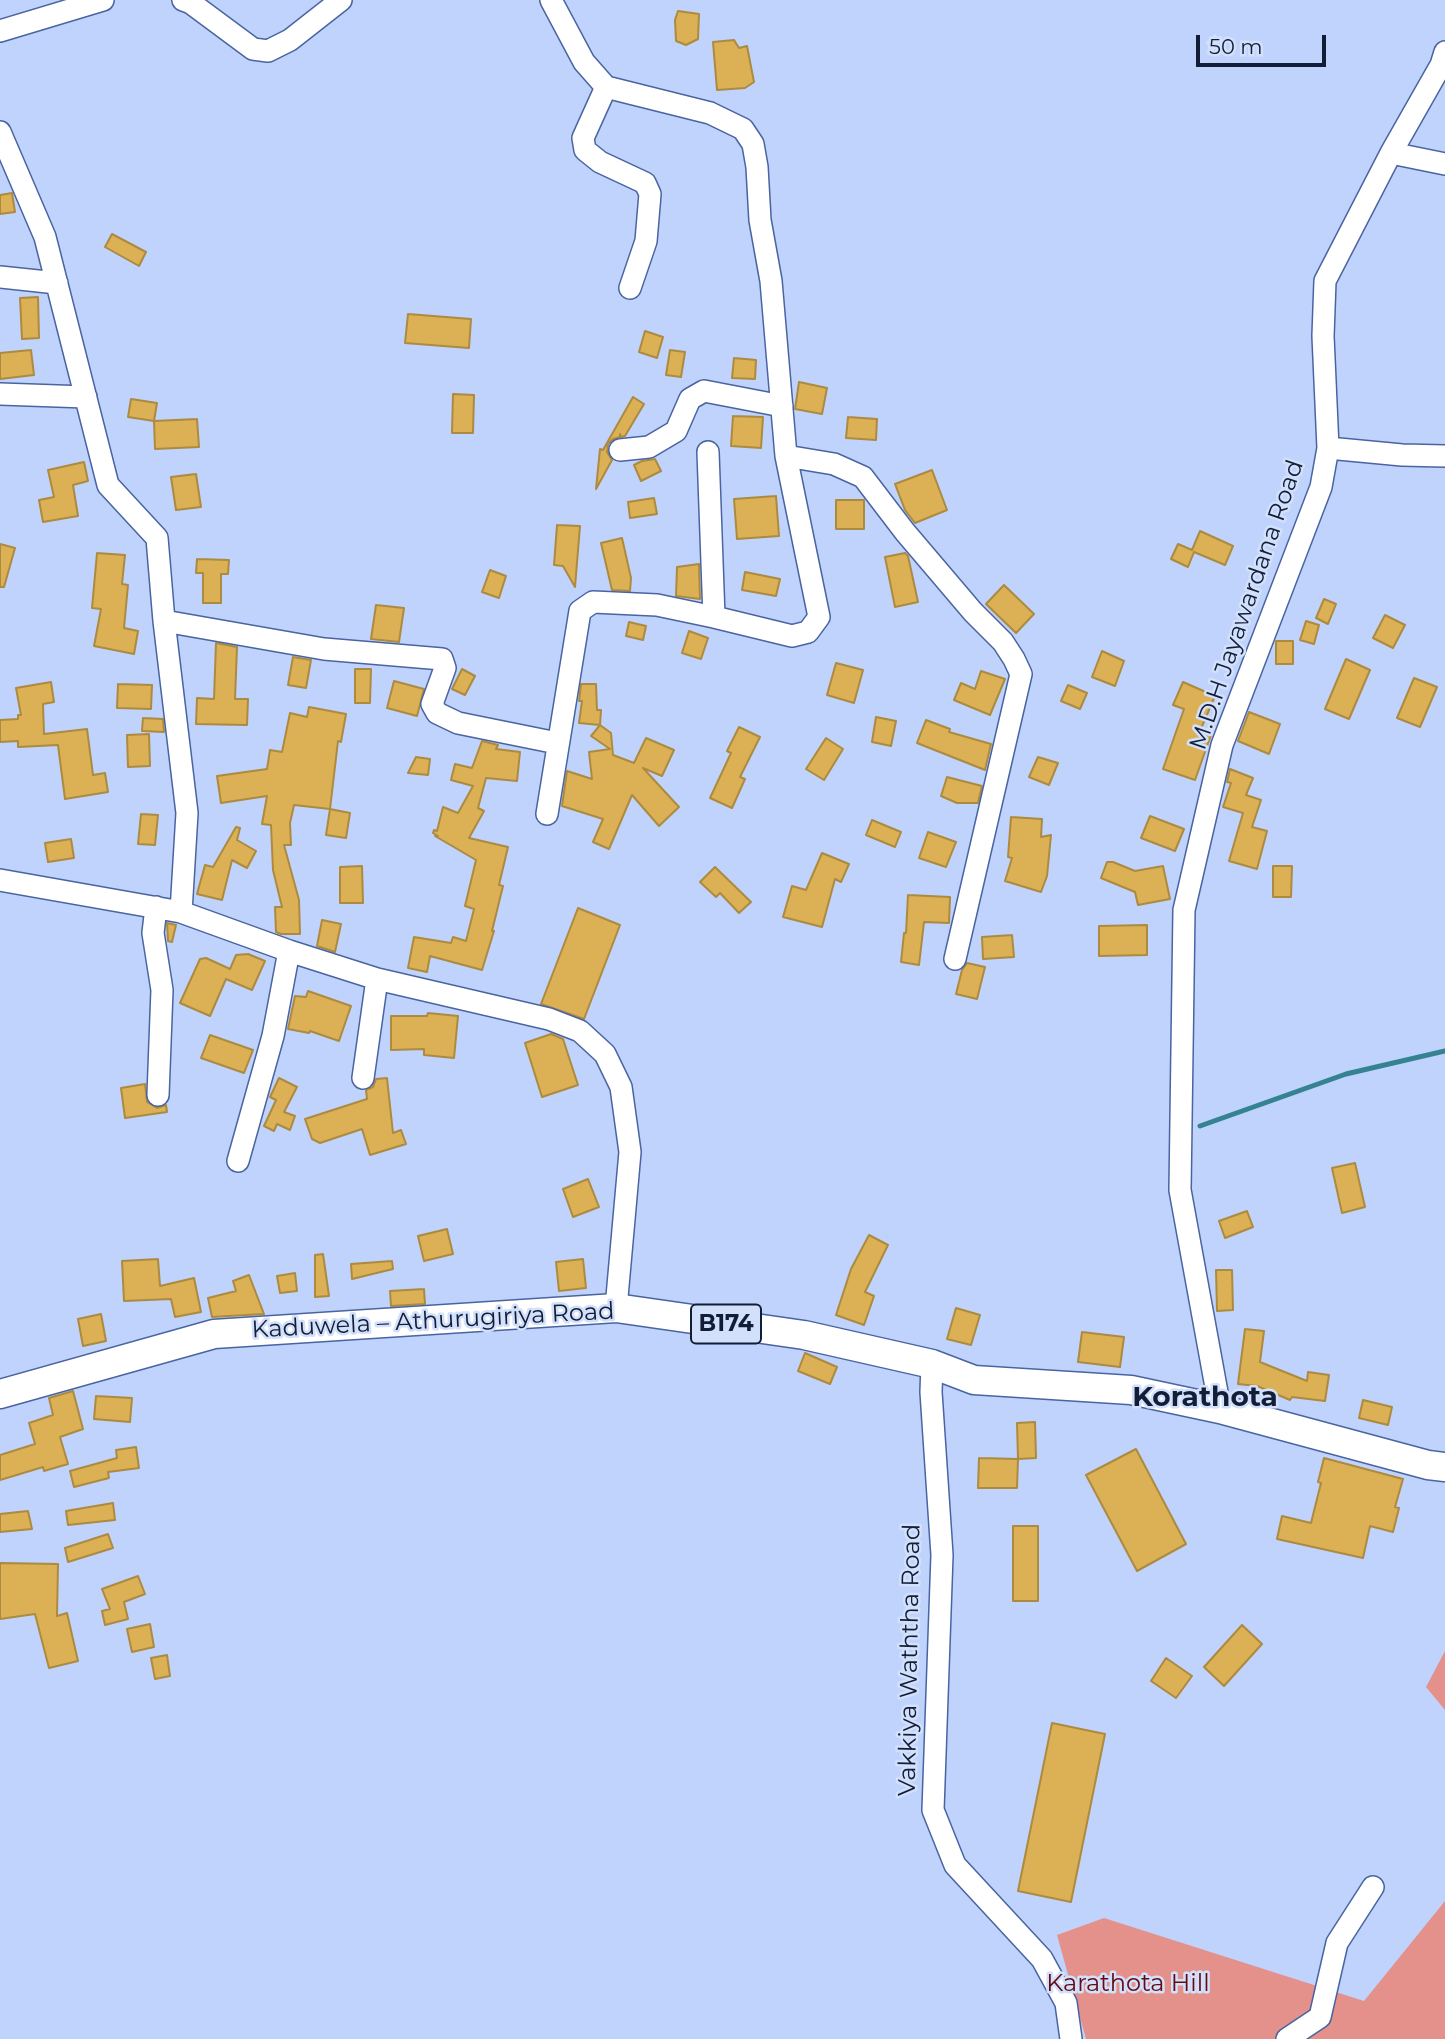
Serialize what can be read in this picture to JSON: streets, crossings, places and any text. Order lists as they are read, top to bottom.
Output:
{
  "streets": {
    "main road": ["Kaduwela – Athurugiriya Road", "B174"],
    "street": ["M.D.H Jayawardana Road", "Vakkiya Waththa Road"]
  },
  "crossings": [
    ["M.D.H Jayawardana Road", "Kaduwela – Athurugiriya Road"],
    ["Kaduwela – Athurugiriya Road", "Vakkiya Waththa Road"]
  ],
  "districts": ["Korathota"],
  "parks": ["Karathota Hill"],
  "scale_bar": "50 m"
}
